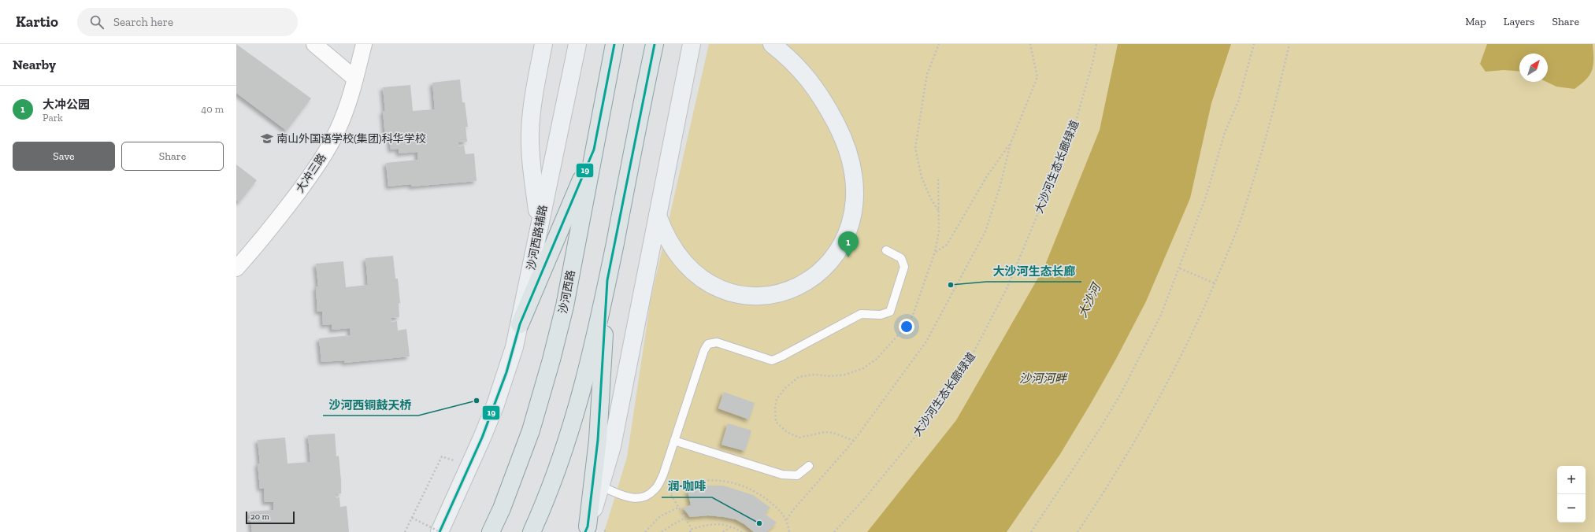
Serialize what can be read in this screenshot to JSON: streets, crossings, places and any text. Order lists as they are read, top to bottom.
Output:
{
  "streets": {
    "main road": ["沙河西路辅路", "沙河西路"],
    "street": ["大冲三路"],
    "path": ["大沙河生态长廊绿道"]
  },
  "water": ["大沙河", "沙河河畔"],
  "places": {
    "school or university": ["南山外国语学校(集团)科华学校"],
    "other": ["大沙河生态长廊", "沙河西铜鼓天桥", "润·咖啡"]
  },
  "lines": ["transit line 19"],
  "scale_bar": "20 m",
  "north": "top right",
  "page": {
    "header": "Kartio",
    "search": "Search here",
    "nav": ["Map", "Layers", "Share"],
    "heading": "Nearby",
    "list": [
      {
        "mark": "1",
        "name": "大冲公园",
        "note": "Park",
        "value": "40 m"
      }
    ],
    "buttons": ["Save", "Share"],
    "pins": "1",
    "map_buttons": ["+", "−"],
    "scale": "20 m"
  }
}
